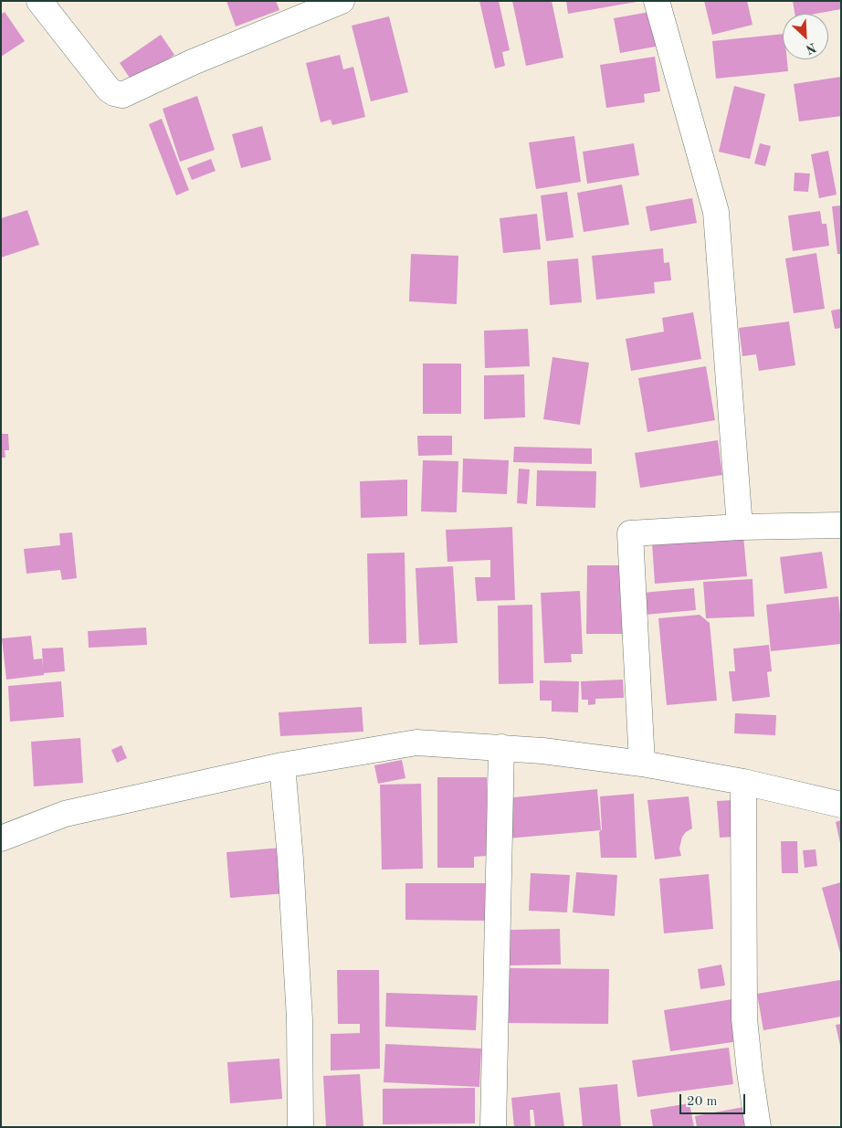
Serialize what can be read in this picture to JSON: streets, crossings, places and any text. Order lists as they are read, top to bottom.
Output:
{
  "scale_bar": "20 m",
  "north": "bottom right"
}
